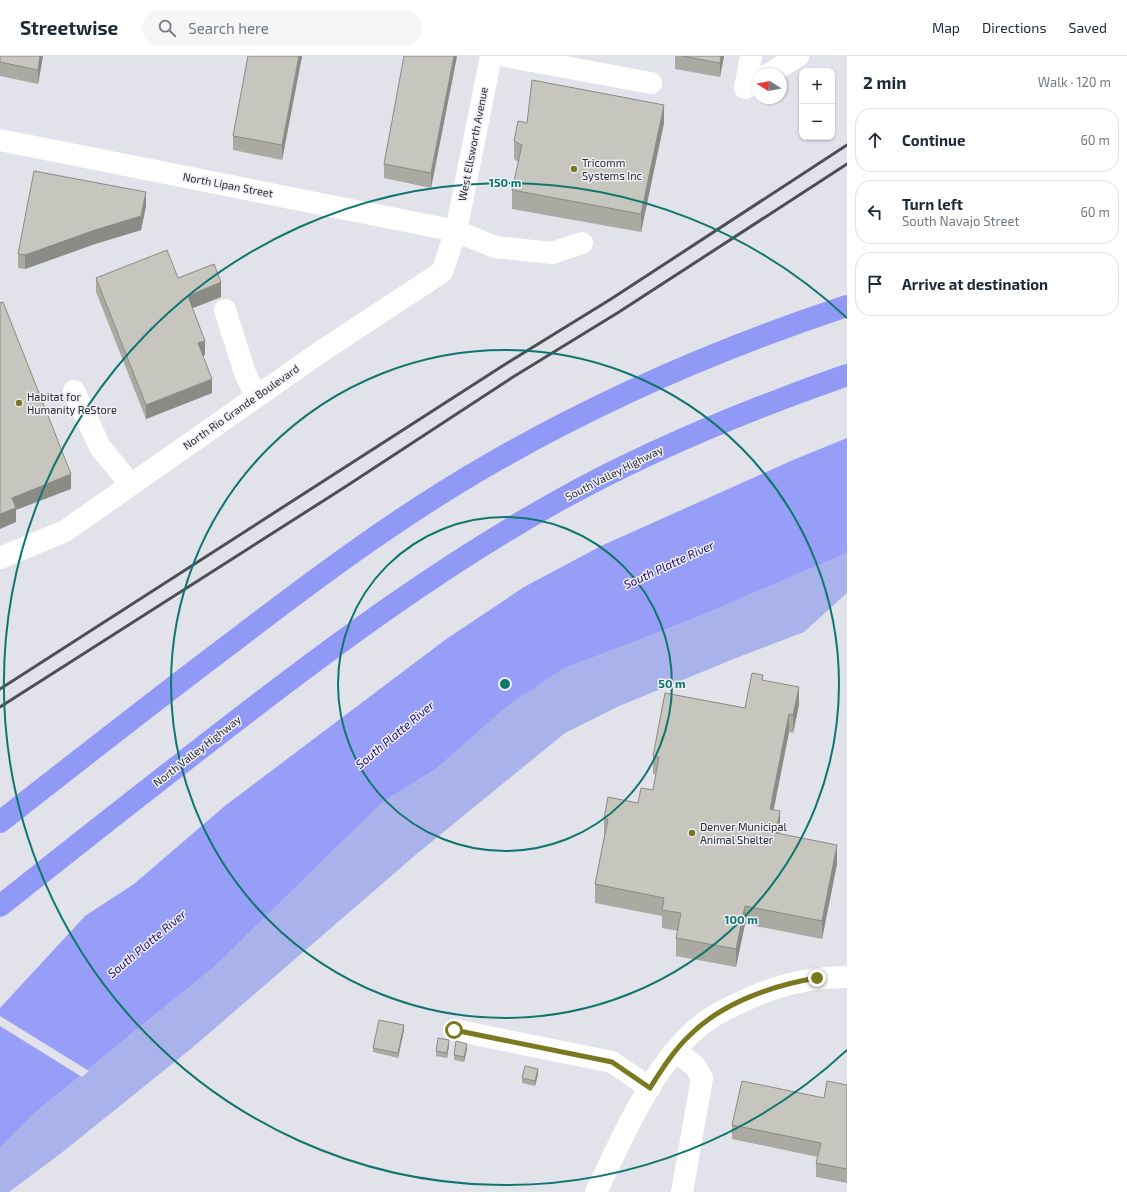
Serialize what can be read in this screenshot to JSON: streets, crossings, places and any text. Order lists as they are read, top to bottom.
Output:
{
  "streets": {
    "highway": ["South Valley Highway", "North Valley Highway"],
    "street": ["West Ellsworth Avenue", "North Lipan Street", "North Rio Grande Boulevard"]
  },
  "crossings": [
    ["West Ellsworth Avenue", "North Lipan Street"],
    ["West Ellsworth Avenue", "North Rio Grande Boulevard"],
    ["North Lipan Street", "North Rio Grande Boulevard"],
    ["South Valley Highway", "North Valley Highway"]
  ],
  "water": ["South Platte River"],
  "places": ["Tricomm Systems Inc", "Habitat for Humanity ReStore", "Denver Municipal Animal Shelter"],
  "north": "left",
  "page": {
    "header": "Streetwise",
    "search": "Search here",
    "nav": ["Map", "Directions", "Saved"],
    "heading": ["2 min", "Walk · 120 m"],
    "map_buttons": ["+", "−"],
    "list": [
      ["Continue", "60 m"],
      ["Turn left", "South Navajo Street", "60 m"],
      "Arrive at destination"
    ]
  },
  "rings": ["150 m", "50 m", "100 m"]
}
